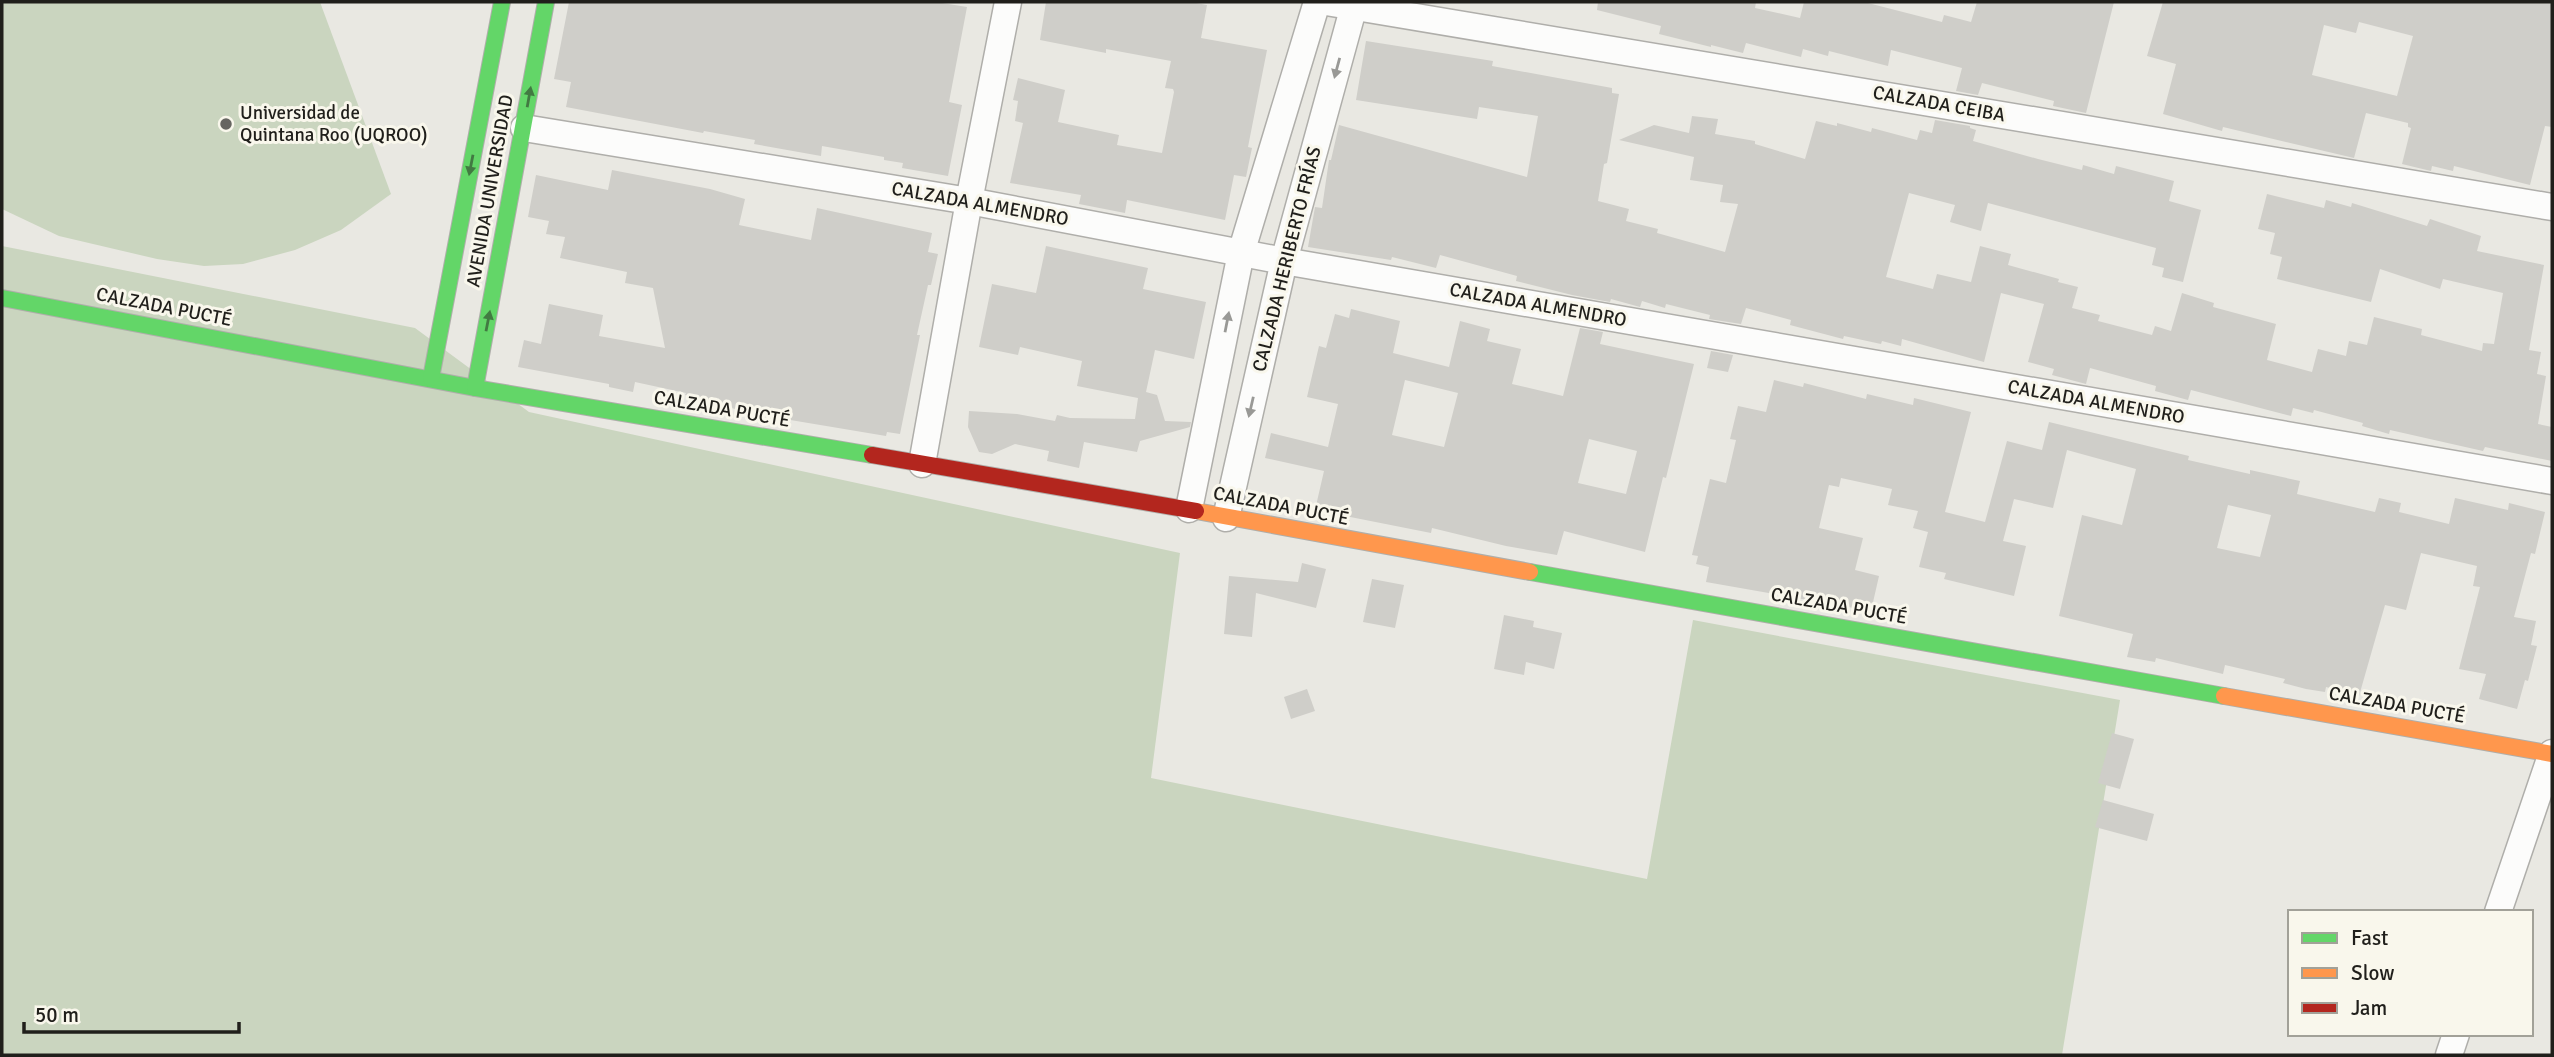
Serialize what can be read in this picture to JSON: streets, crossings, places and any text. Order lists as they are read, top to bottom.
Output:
{
  "streets": {
    "street": [
      "CALZADA CEIBA",
      "AVENIDA UNIVERSIDAD",
      "CALZADA ALMENDRO",
      "CALZADA HERIBERTO FRÍAS",
      "CALZADA PUCTÉ"
    ]
  },
  "crossings": [
    ["CALZADA CEIBA", "CALZADA HERIBERTO FRÍAS"],
    ["AVENIDA UNIVERSIDAD", "CALZADA ALMENDRO"],
    ["AVENIDA UNIVERSIDAD", "CALZADA PUCTÉ"],
    ["CALZADA ALMENDRO", "CALZADA HERIBERTO FRÍAS"],
    ["CALZADA HERIBERTO FRÍAS", "CALZADA PUCTÉ"]
  ],
  "places": ["Universidad de Quintana Roo (UQROO)"],
  "legend": ["Fast", "Slow", "Jam"],
  "scale_bar": "50 m"
}
